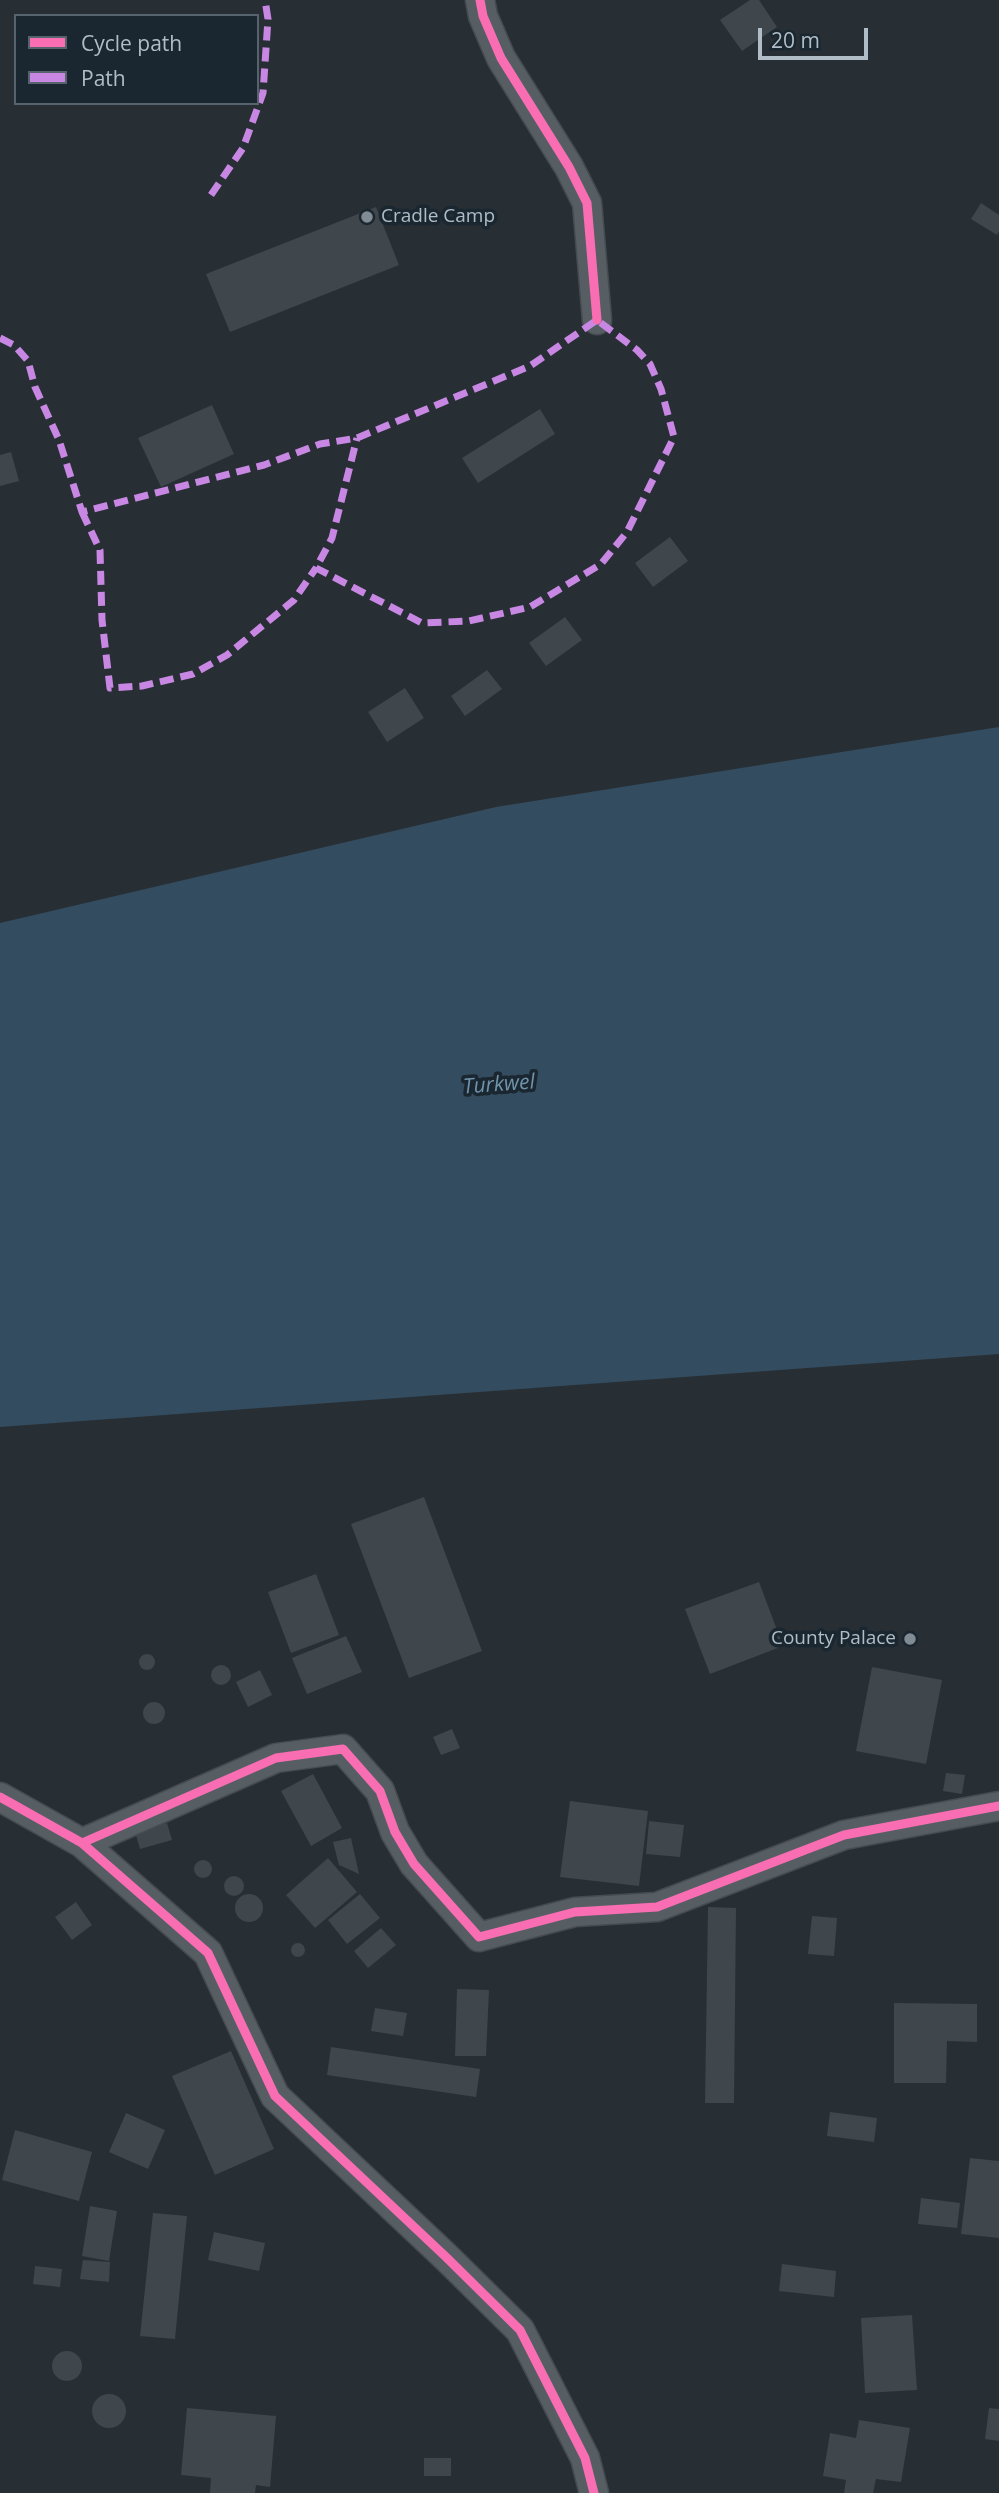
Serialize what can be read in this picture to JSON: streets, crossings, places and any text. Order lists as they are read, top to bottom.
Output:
{
  "water": ["Turkwel"],
  "places": ["Cradle Camp", "County Palace"],
  "legend": ["Cycle path", "Path"],
  "scale_bar": "20 m"
}
